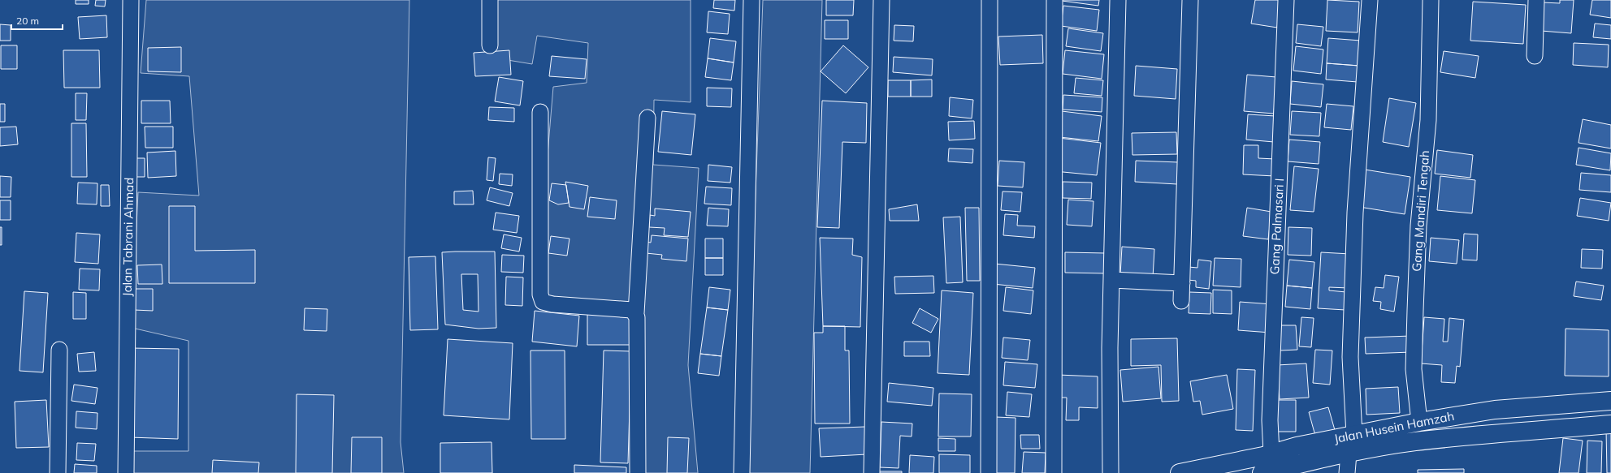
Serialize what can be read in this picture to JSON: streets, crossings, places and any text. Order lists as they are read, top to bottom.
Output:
{
  "streets": {
    "street": [
      "Gang Mandiri Tengah",
      "Gang Palmasari I",
      "Jalan Tabrani Ahmad",
      "Jalan Husein Hamzah"
    ]
  },
  "crossings": [
    ["Gang Mandiri Tengah", "Jalan Husein Hamzah"],
    ["Gang Palmasari I", "Jalan Husein Hamzah"]
  ],
  "scale_bar": "20 m"
}
